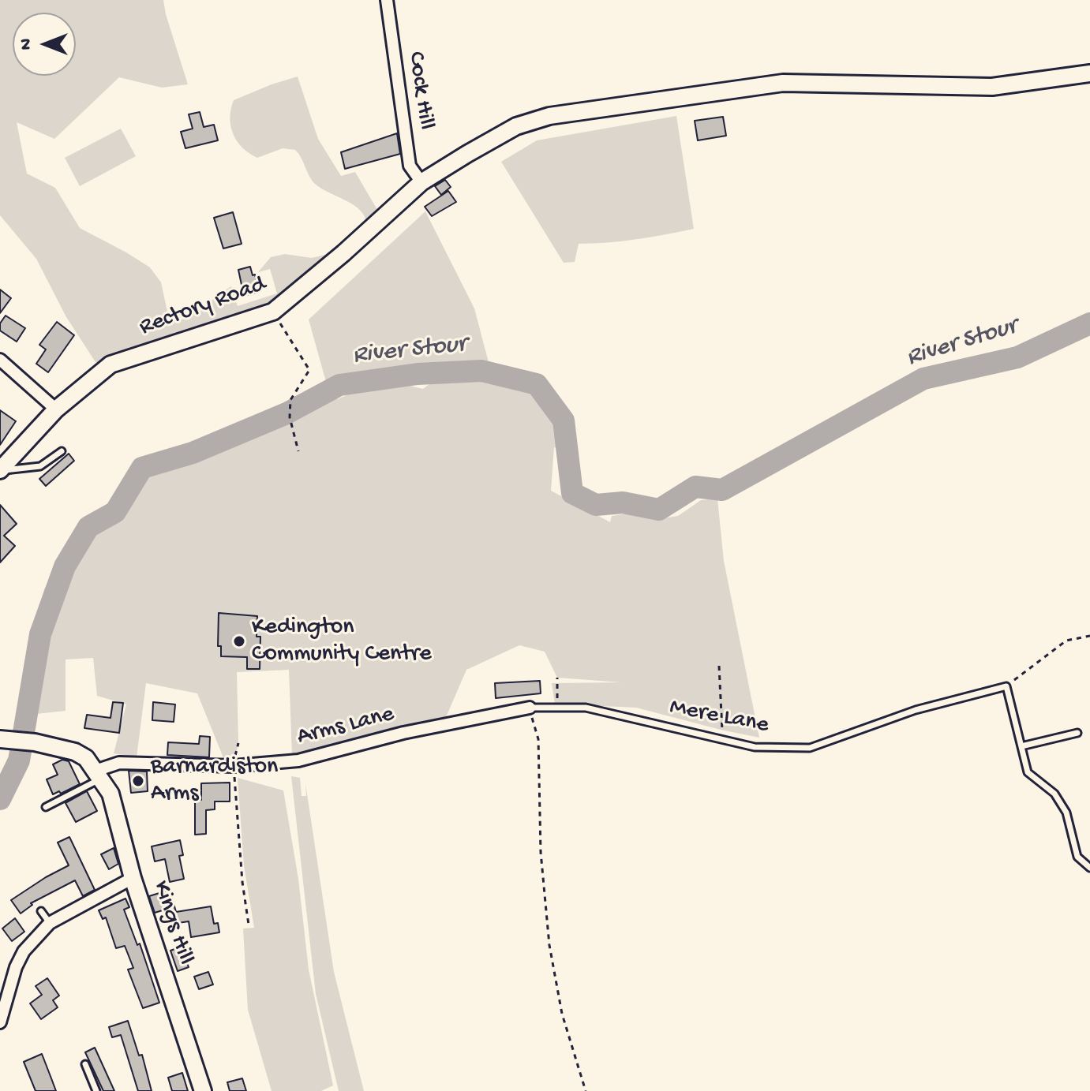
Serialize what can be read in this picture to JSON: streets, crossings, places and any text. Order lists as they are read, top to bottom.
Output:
{
  "streets": {
    "street": [
      "Cock Hill",
      "Rectory Road",
      "Arms Lane",
      "Kings Hill"
    ],
    "lane": ["Mere Lane"]
  },
  "crossings": [
    ["Cock Hill", "Rectory Road"],
    ["Mere Lane", "Arms Lane"],
    ["Arms Lane", "Kings Hill"]
  ],
  "water": ["River Stour"],
  "places": ["Kedington Community Centre", "Barnardiston Arms"],
  "north": "left"
}
